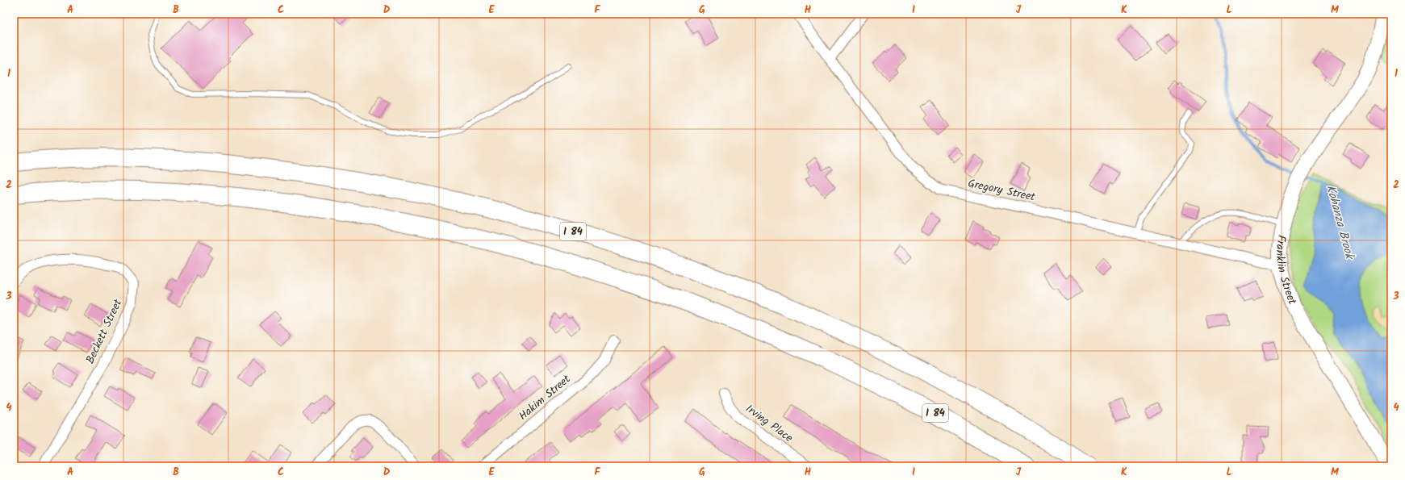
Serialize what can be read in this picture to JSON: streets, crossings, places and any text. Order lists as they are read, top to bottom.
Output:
{
  "streets": {
    "highway": ["I 84"],
    "main road": ["Franklin Street"],
    "street": [
      "Gregory Street",
      "Beckett Street",
      "Hakim Street",
      "Irving Place"
    ]
  },
  "crossings": [
    ["Gregory Street", "Franklin Street"]
  ],
  "water": ["Kohanza Brook"],
  "grid": {
    "columns": [
      "A",
      "B",
      "C",
      "D",
      "E",
      "F",
      "G",
      "H",
      "I",
      "J",
      "K",
      "L",
      "M"
    ],
    "rows": [
      "1",
      "2",
      "3",
      "4"
    ]
  }
}
